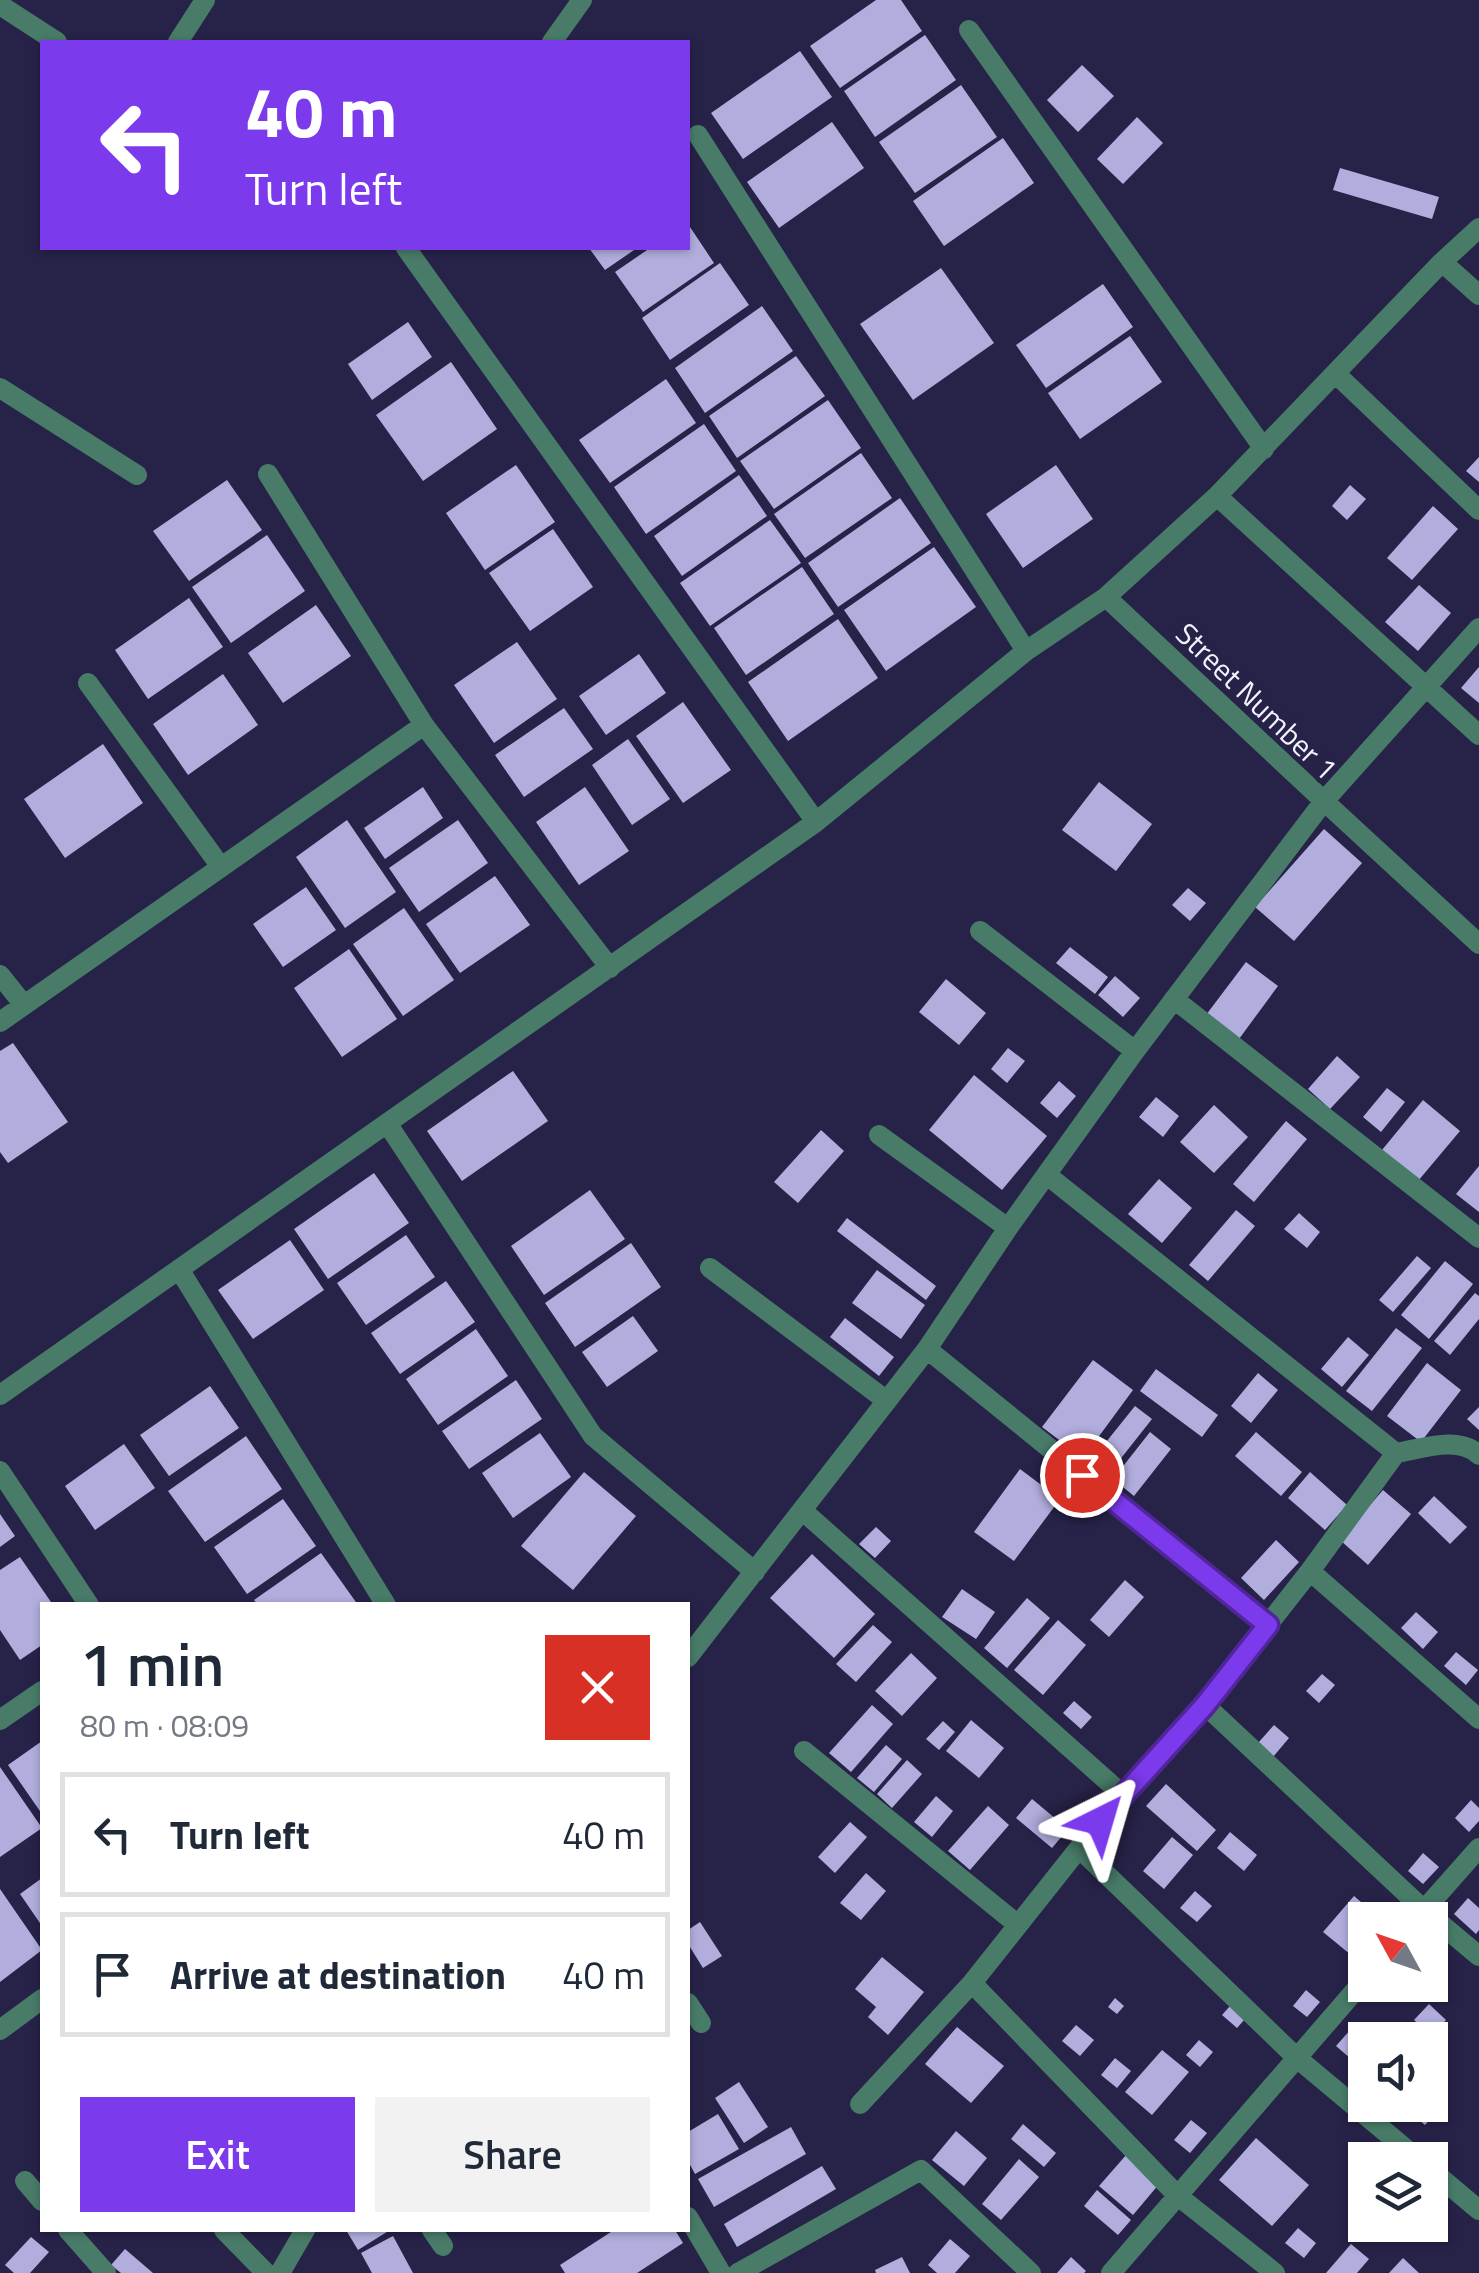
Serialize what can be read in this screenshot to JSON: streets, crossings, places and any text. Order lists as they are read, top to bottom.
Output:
{
  "streets": {
    "street": ["Street Number 1"]
  },
  "north": "top left",
  "page": {
    "turn": ["40 m", "Turn left"],
    "heading": ["1 min", "80 m · 08:09"],
    "list": [
      {
        "name": "Turn left",
        "value": "40 m"
      },
      {
        "name": "Arrive at destination",
        "value": "40 m"
      }
    ],
    "buttons": ["Exit", "Share"]
  }
}
